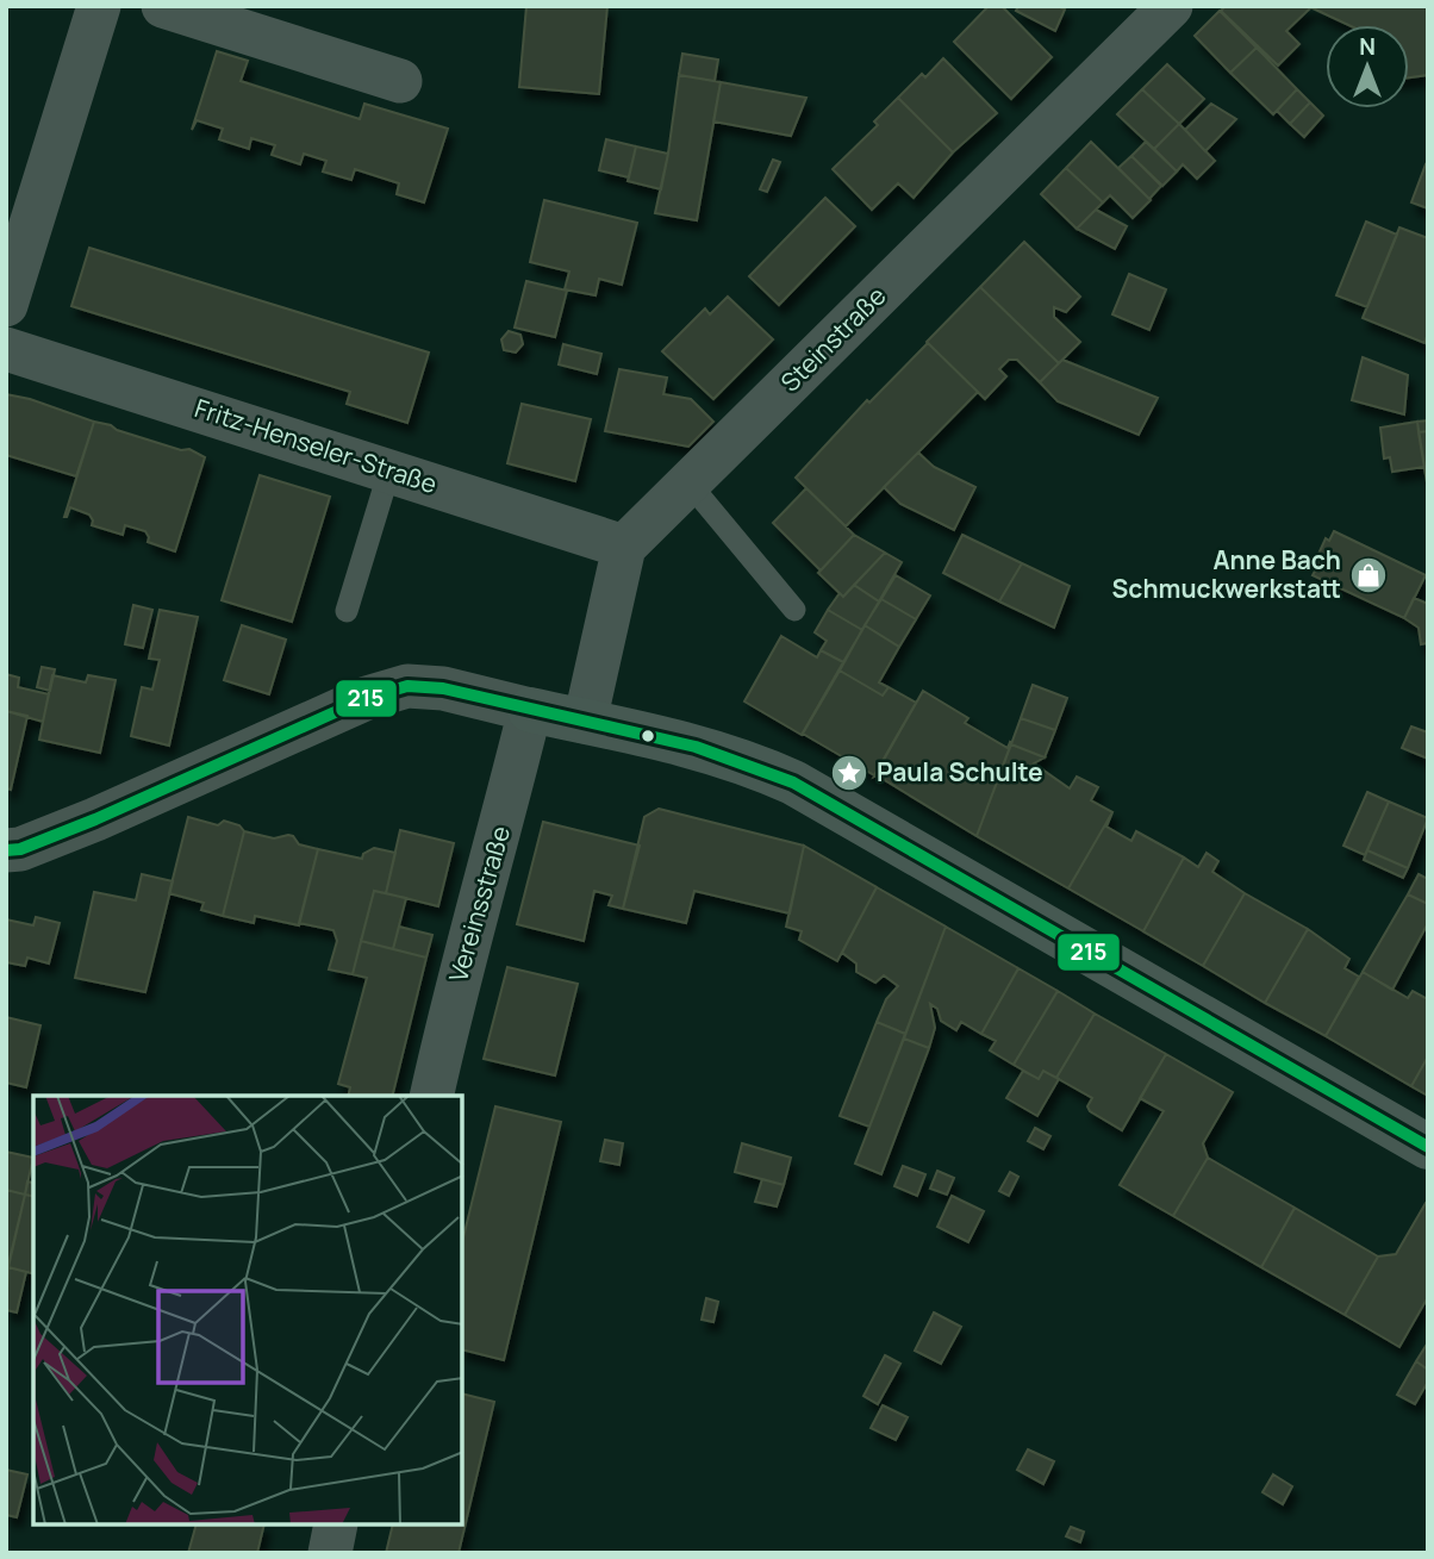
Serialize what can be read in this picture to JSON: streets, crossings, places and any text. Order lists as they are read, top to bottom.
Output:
{
  "streets": {
    "street": ["Steinstraße", "Fritz-Henseler-Straße", "Vereinsstraße"]
  },
  "crossings": [
    ["Steinstraße", "Fritz-Henseler-Straße"]
  ],
  "places": {
    "shop": ["Anne Bach Schmuckwerkstatt"],
    "place": ["Paula Schulte"]
  },
  "lines": ["transit line 215"],
  "north": "top"
}
